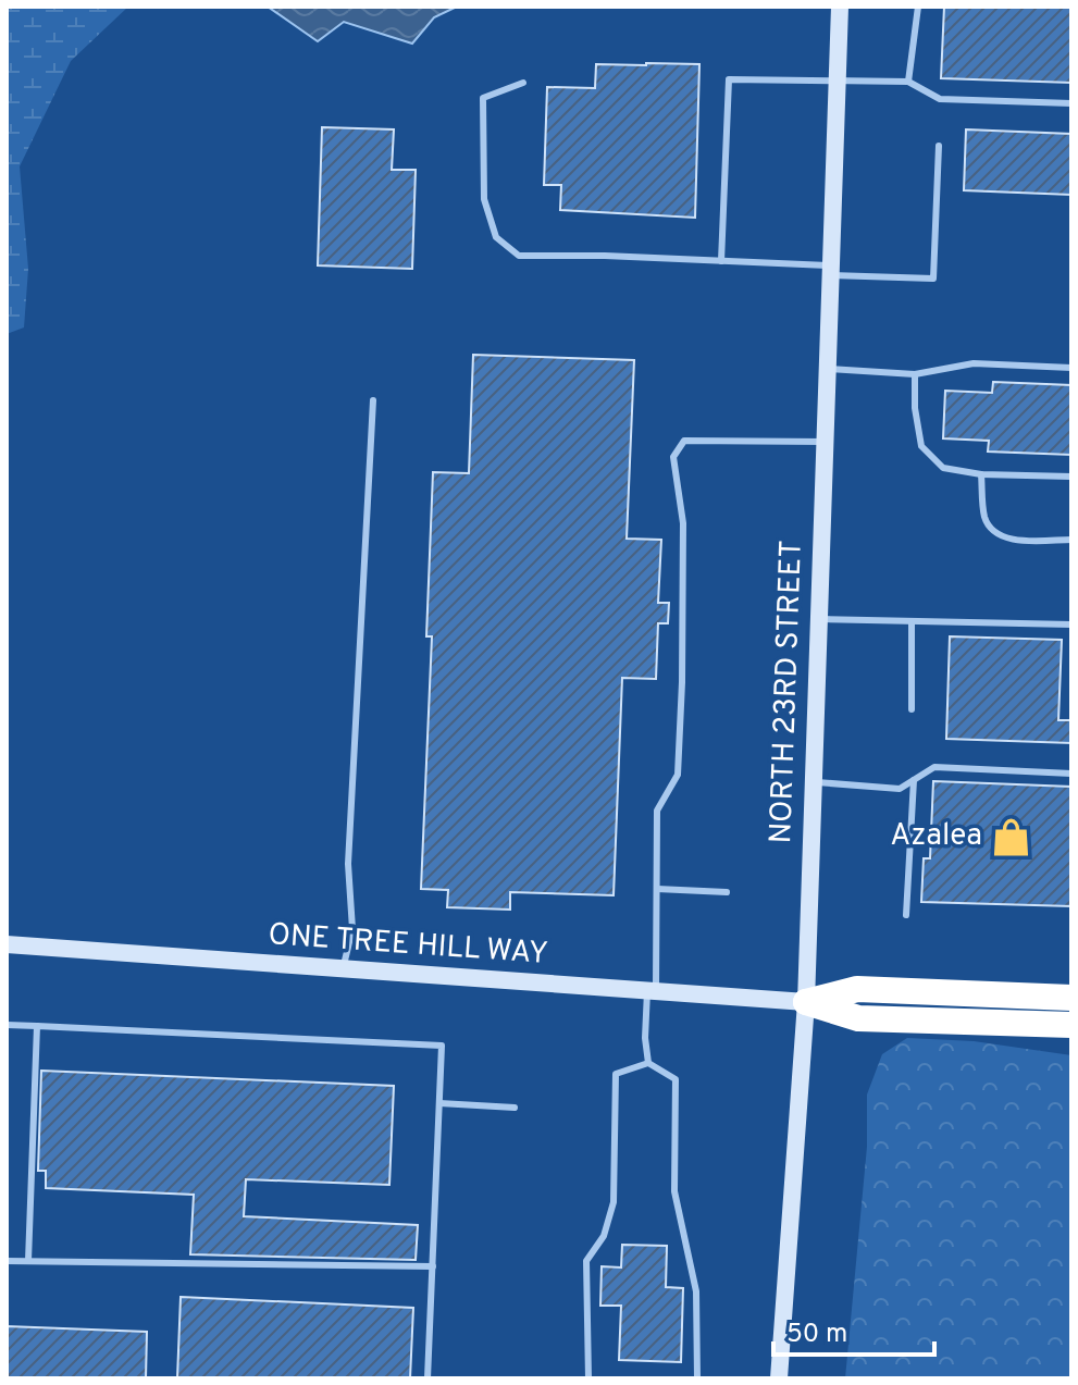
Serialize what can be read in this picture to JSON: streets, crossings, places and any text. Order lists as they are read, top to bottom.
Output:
{
  "streets": {
    "main road": ["NORTH 23RD STREET", "ONE TREE HILL WAY"]
  },
  "crossings": [
    ["NORTH 23RD STREET", "ONE TREE HILL WAY"]
  ],
  "places": {
    "shop": ["Azalea"]
  },
  "scale_bar": "50 m"
}
